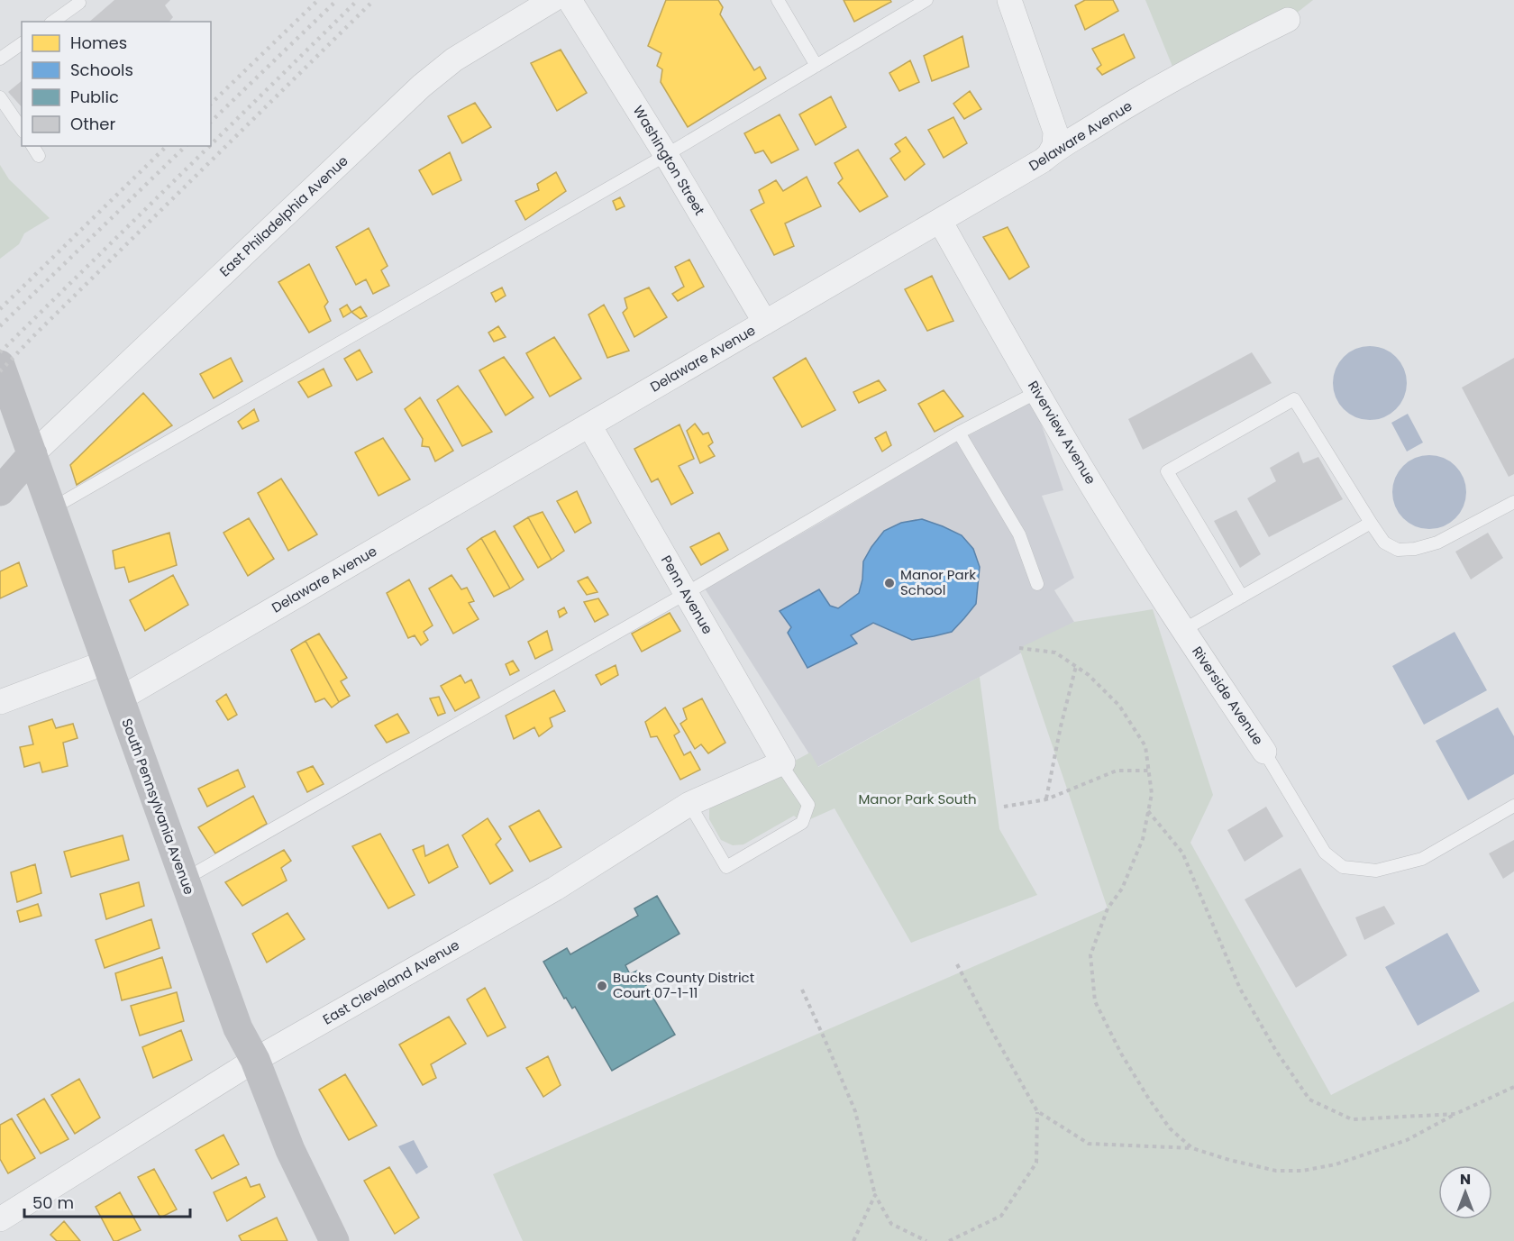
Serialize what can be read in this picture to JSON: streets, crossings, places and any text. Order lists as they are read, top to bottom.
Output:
{
  "streets": {
    "main road": ["South Pennsylvania Avenue"],
    "street": [
      "Delaware Avenue",
      "Washington Street",
      "East Philadelphia Avenue",
      "Riverview Avenue",
      "Penn Avenue",
      "Riverside Avenue",
      "East Cleveland Avenue"
    ]
  },
  "crossings": [
    ["Delaware Avenue", "Washington Street"],
    ["Delaware Avenue", "Riverview Avenue"],
    ["Delaware Avenue", "Penn Avenue"],
    ["Delaware Avenue", "South Pennsylvania Avenue"],
    ["East Philadelphia Avenue", "South Pennsylvania Avenue"],
    ["Riverview Avenue", "Riverside Avenue"],
    ["Penn Avenue", "East Cleveland Avenue"],
    ["South Pennsylvania Avenue", "East Cleveland Avenue"]
  ],
  "parks": ["Manor Park South"],
  "places": ["Manor Park School", "Bucks County District Court 07-1-11"],
  "legend": [
    "Homes",
    "Schools",
    "Public",
    "Other"
  ],
  "scale_bar": "50 m",
  "north": "top"
}
